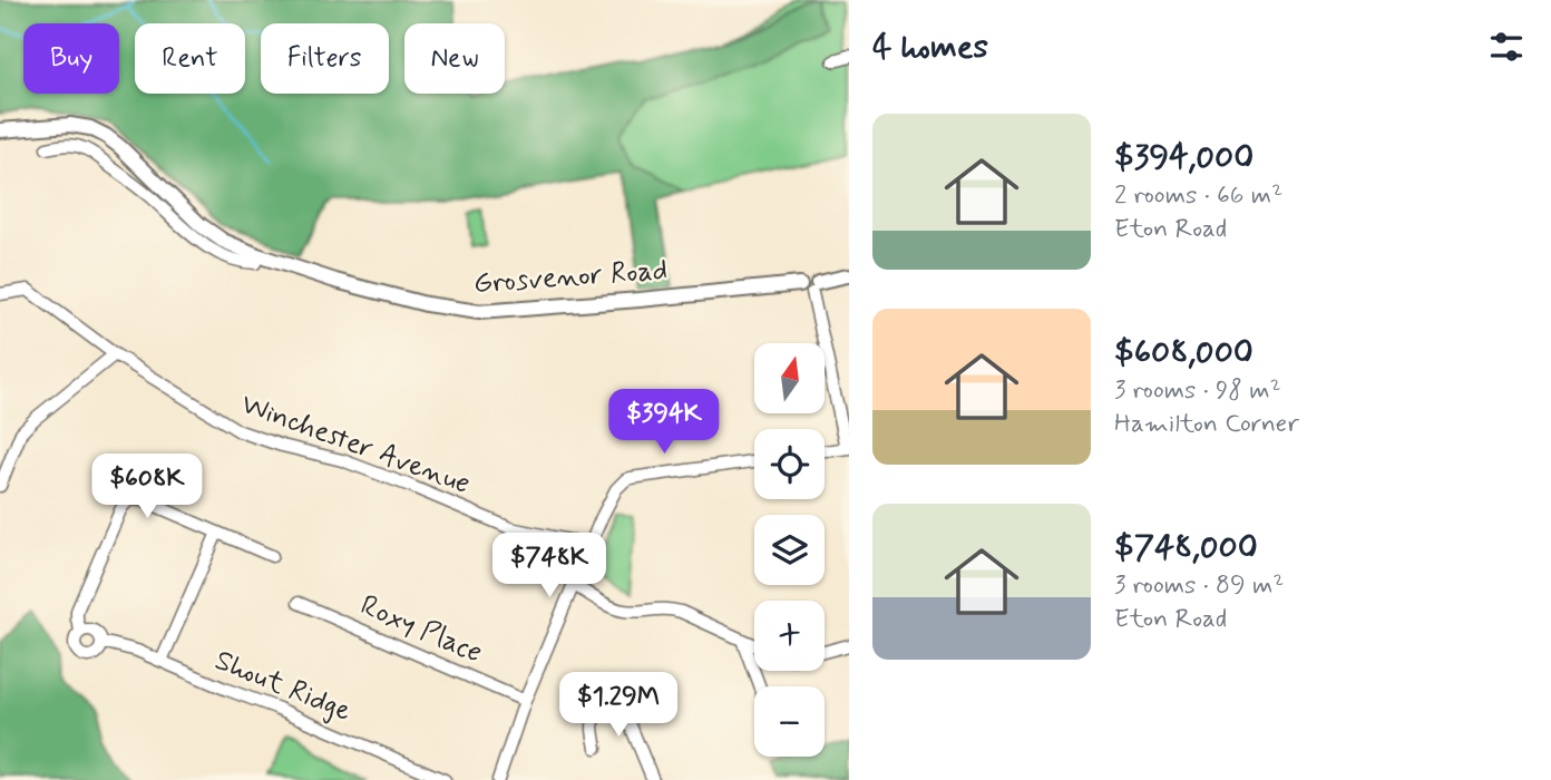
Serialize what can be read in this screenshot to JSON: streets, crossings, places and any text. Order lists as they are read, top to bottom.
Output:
{
  "streets": {
    "street": [
      "Grosvenor Road",
      "Winchester Avenue",
      "Roxy Place",
      "Shout Ridge"
    ]
  },
  "north": "top",
  "page": {
    "heading": "4 homes",
    "chip": [
      "Buy",
      "Rent",
      "Filters",
      "New"
    ],
    "list": [
      {
        "name": "$394,000",
        "note": "2 rooms · 66 m² · Eton Road"
      },
      {
        "name": "$608,000",
        "note": "3 rooms · 98 m² · Hamilton Corner"
      },
      {
        "name": "$748,000",
        "note": "3 rooms · 89 m² · Eton Road"
      }
    ],
    "map_buttons": ["+", "−"],
    "price": [
      "$394K",
      "$608K",
      "$748K",
      "$1.29M"
    ]
  }
}
